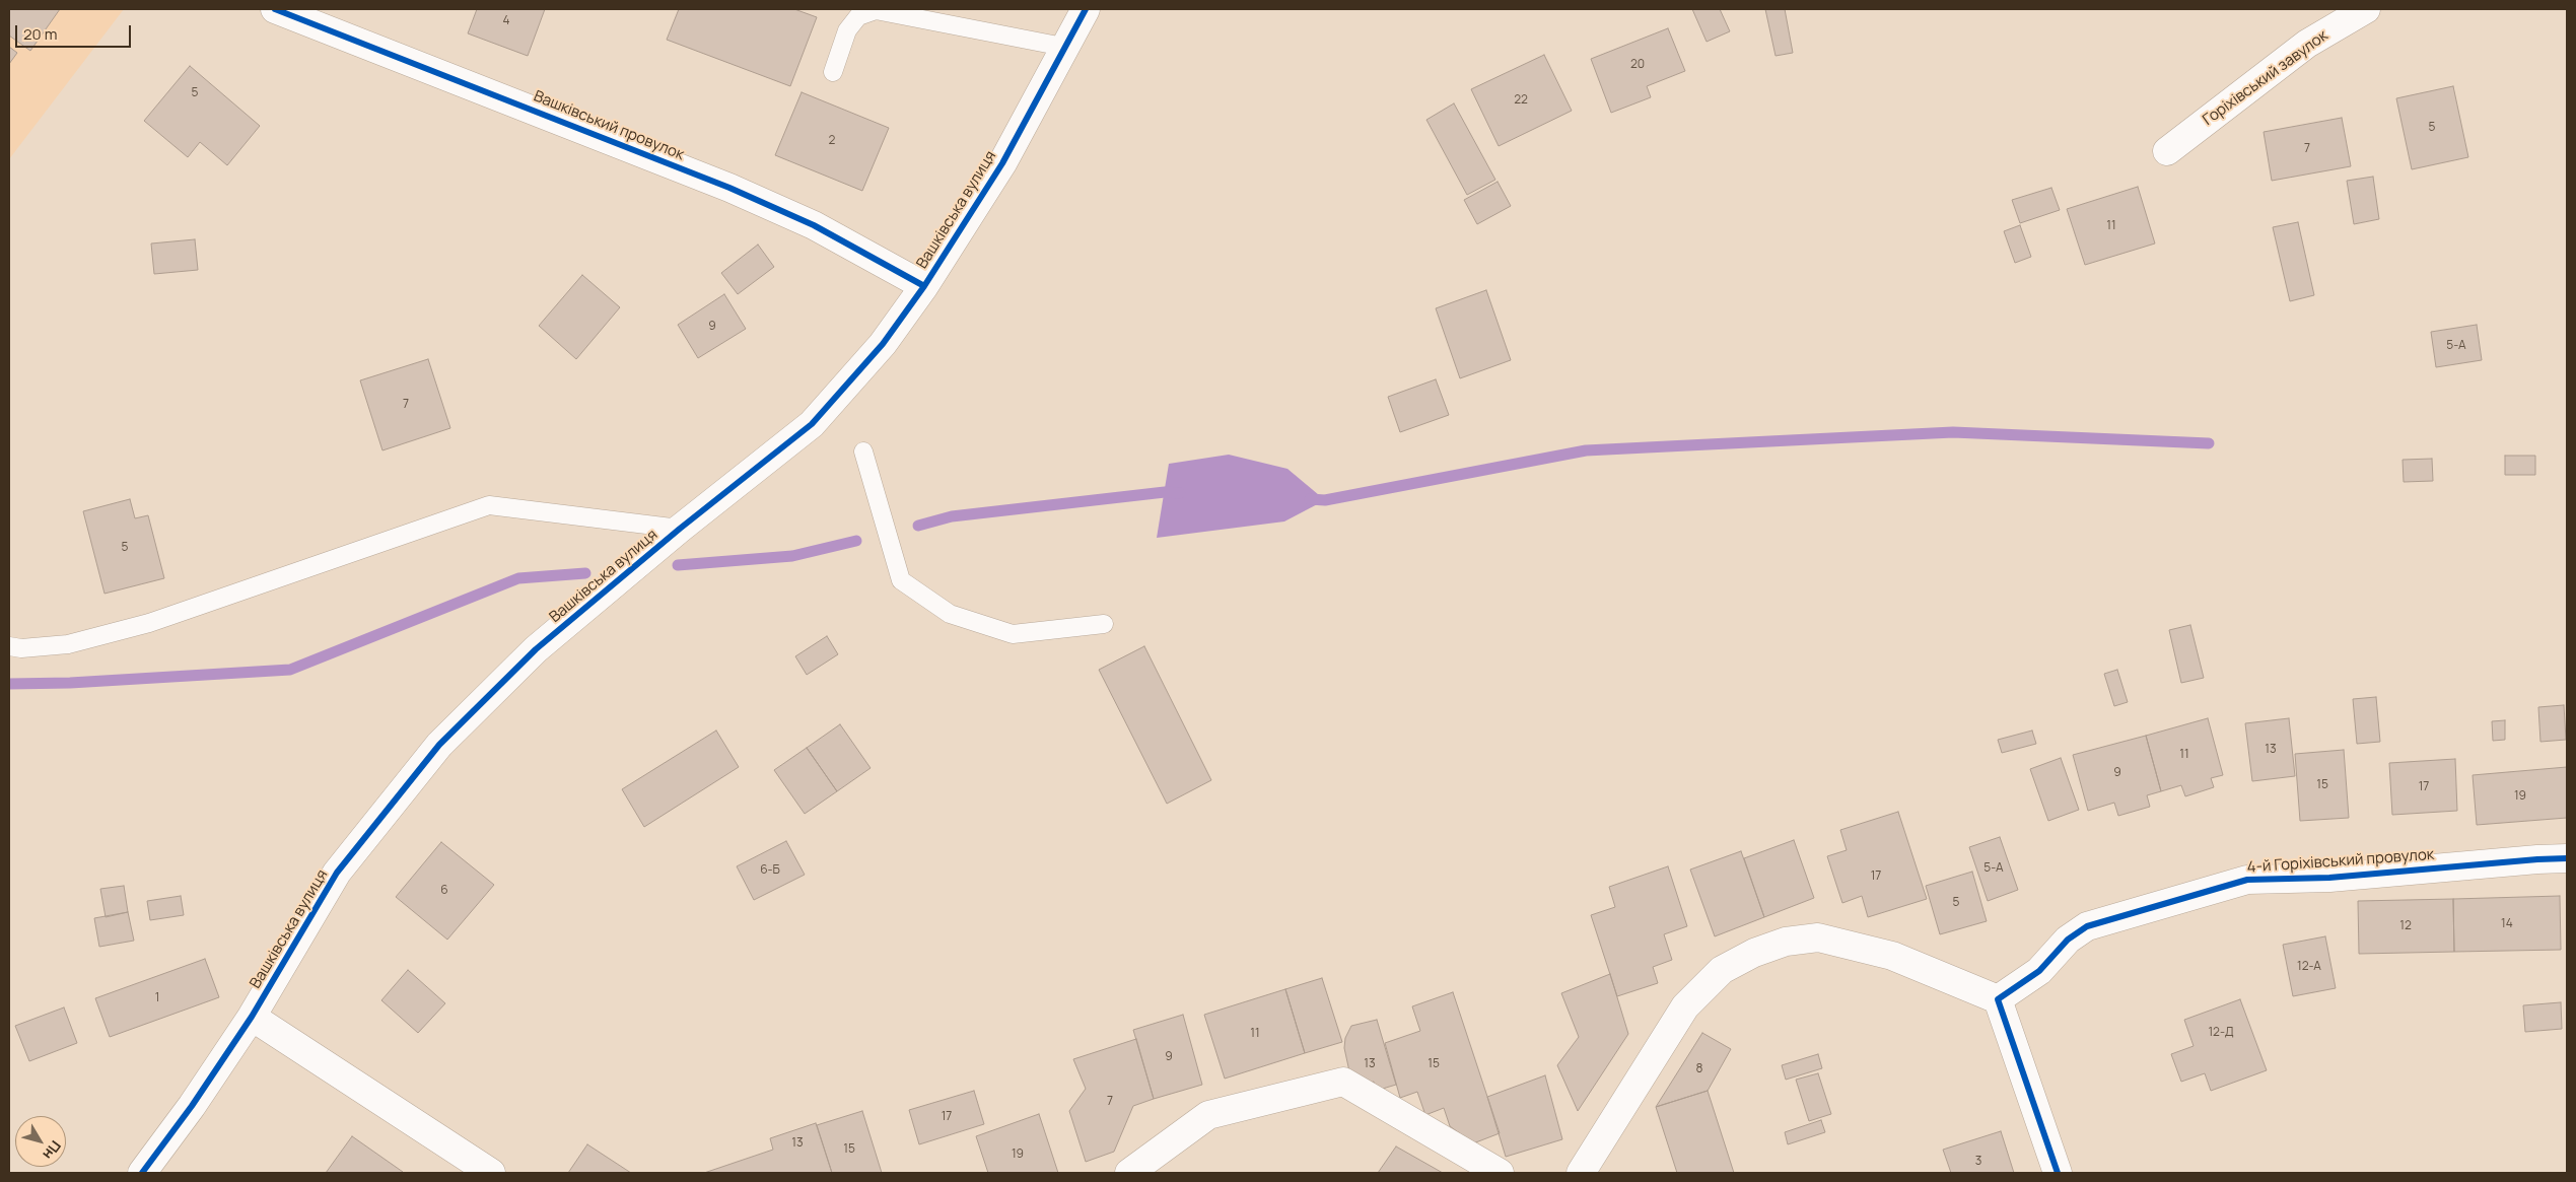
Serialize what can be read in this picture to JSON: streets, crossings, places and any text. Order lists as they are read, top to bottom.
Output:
{
  "streets": {
    "street": [
      "Горіхівський завулок",
      "Вашківський провулок",
      "Вашківська вулиця",
      "4-й Горіхівський провулок"
    ]
  },
  "crossings": [
    ["Вашківський провулок", "Вашківська вулиця"]
  ],
  "house_numbers": [
    "4",
    "20",
    "5",
    "22",
    "5",
    "2",
    "7",
    "11",
    "9",
    "5-А",
    "7",
    "5",
    "13",
    "11",
    "9",
    "15",
    "17",
    "19",
    "5-А",
    "6-Б",
    "17",
    "6",
    "5",
    "14",
    "12",
    "12-А",
    "1",
    "12-Д",
    "11",
    "9",
    "13",
    "15",
    "8",
    "7",
    "17",
    "13",
    "15",
    "19",
    "3"
  ],
  "scale_bar": "20 m",
  "north": "bottom right"
}
